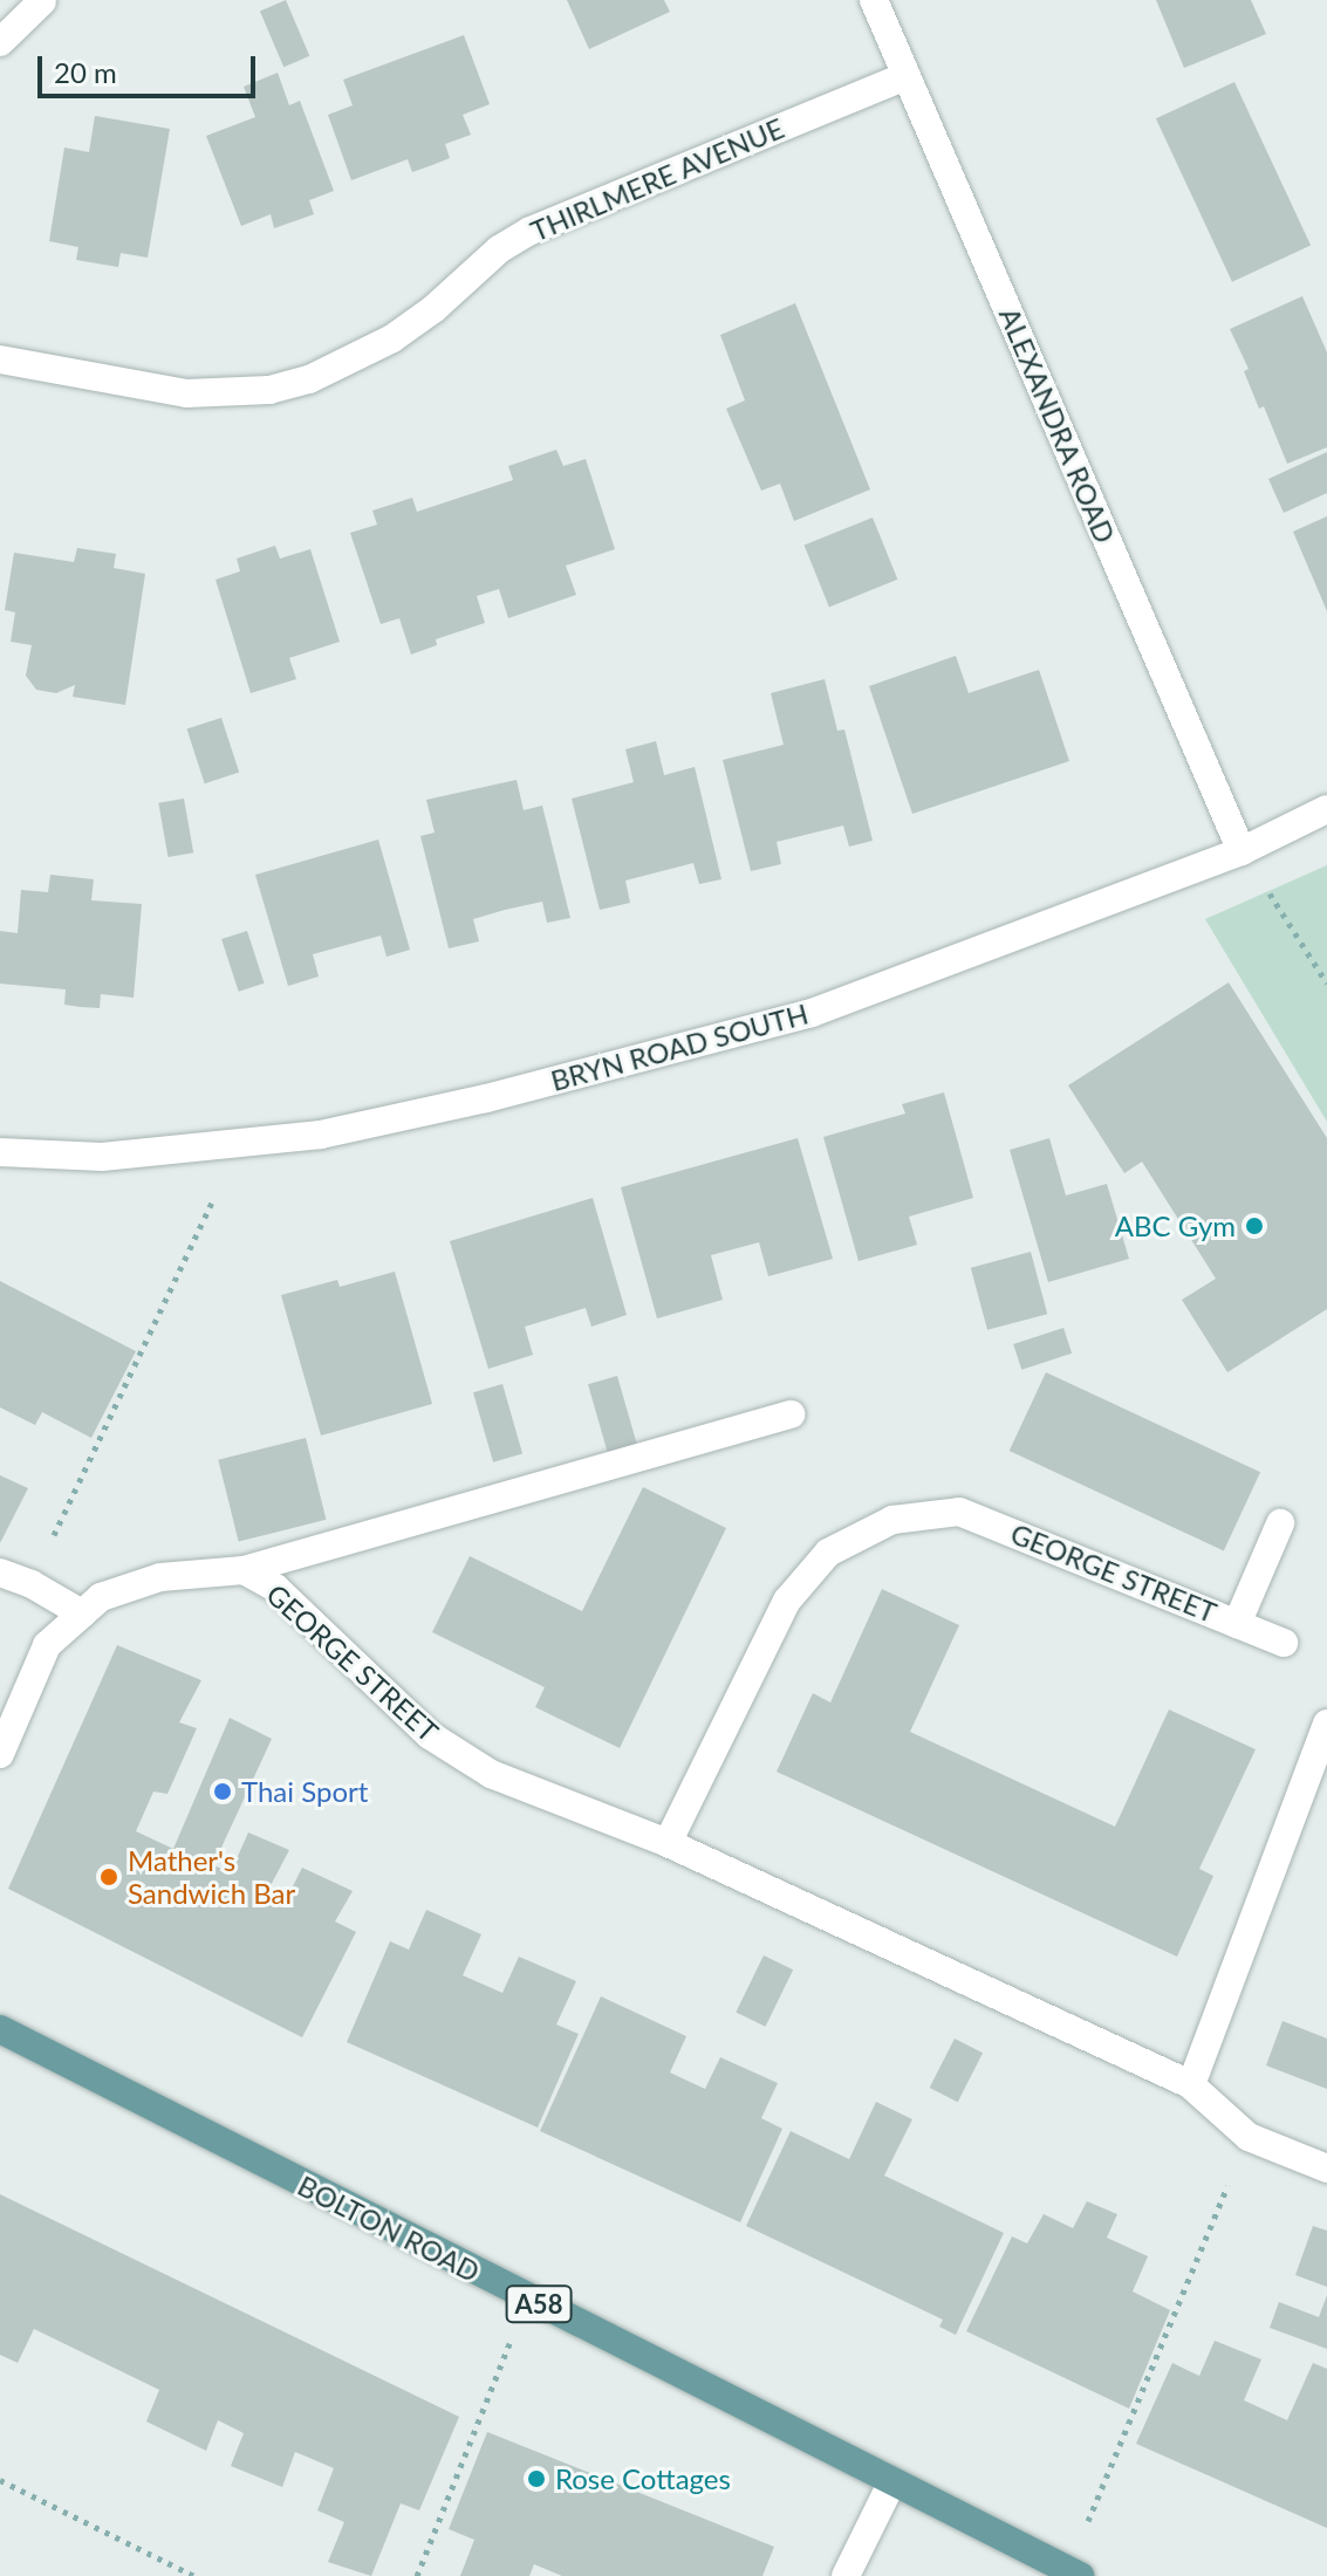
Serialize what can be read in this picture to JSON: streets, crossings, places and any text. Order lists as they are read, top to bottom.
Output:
{
  "streets": {
    "main road": ["BOLTON ROAD", "A58"],
    "street": [
      "THIRLMERE AVENUE",
      "ALEXANDRA ROAD",
      "BRYN ROAD SOUTH",
      "GEORGE STREET"
    ]
  },
  "crossings": [
    ["THIRLMERE AVENUE", "ALEXANDRA ROAD"],
    ["ALEXANDRA ROAD", "BRYN ROAD SOUTH"]
  ],
  "places": [
    "ABC Gym",
    "Thai Sport",
    "Mather's Sandwich Bar",
    "Rose Cottages"
  ],
  "scale_bar": "20 m"
}
